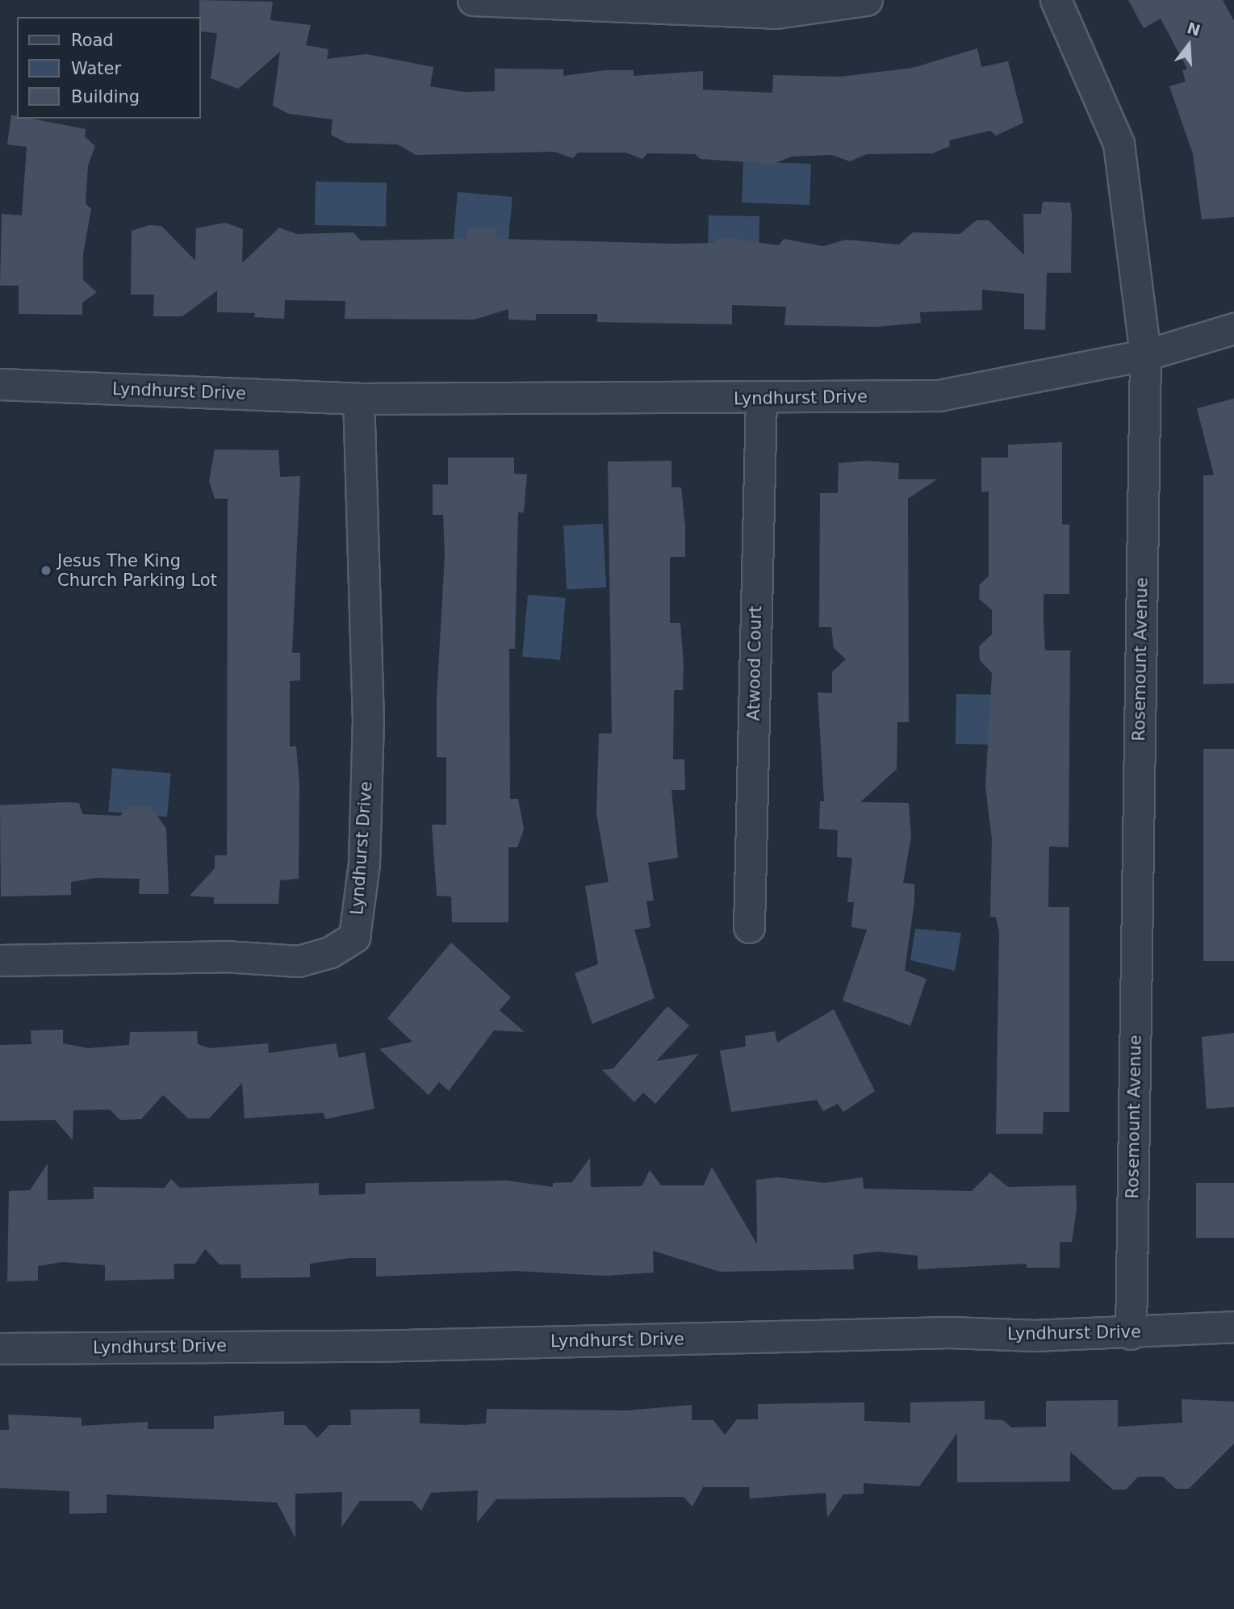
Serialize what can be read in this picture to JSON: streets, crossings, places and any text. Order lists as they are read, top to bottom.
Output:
{
  "streets": {
    "street": ["Lyndhurst Drive", "Rosemount Avenue", "Atwood Court"]
  },
  "crossings": [
    ["Lyndhurst Drive", "Rosemount Avenue"],
    ["Lyndhurst Drive", "Atwood Court"]
  ],
  "places": ["Jesus The King Church Parking Lot"],
  "legend": ["Road", "Water", "Building"],
  "north": "top"
}
